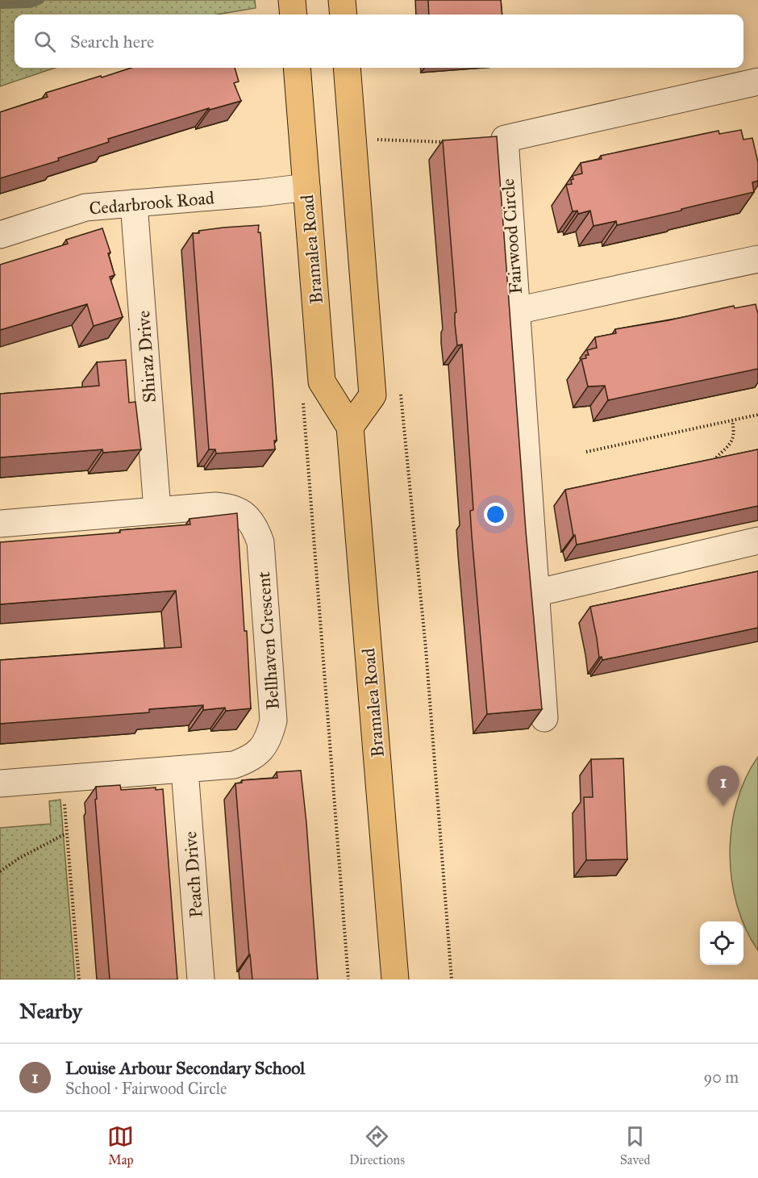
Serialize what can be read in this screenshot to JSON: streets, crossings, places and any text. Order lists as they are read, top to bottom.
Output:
{
  "streets": {
    "main road": ["Bramalea Road"],
    "street": [
      "Cedarbrook Road",
      "Fairwood Circle",
      "Shiraz Drive",
      "Bellhaven Crescent",
      "Peach Drive"
    ]
  },
  "crossings": [
    ["Cedarbrook Road", "Bramalea Road"],
    ["Cedarbrook Road", "Shiraz Drive"],
    ["Shiraz Drive", "Bellhaven Crescent"],
    ["Bellhaven Crescent", "Peach Drive"]
  ],
  "page": {
    "search": "Search here",
    "pins": "1",
    "heading": "Nearby",
    "list": [
      {
        "mark": "1",
        "name": "Louise Arbour Secondary School",
        "note": "School · Fairwood Circle",
        "value": "90 m"
      }
    ],
    "nav": ["Map", "Directions", "Saved"]
  }
}
